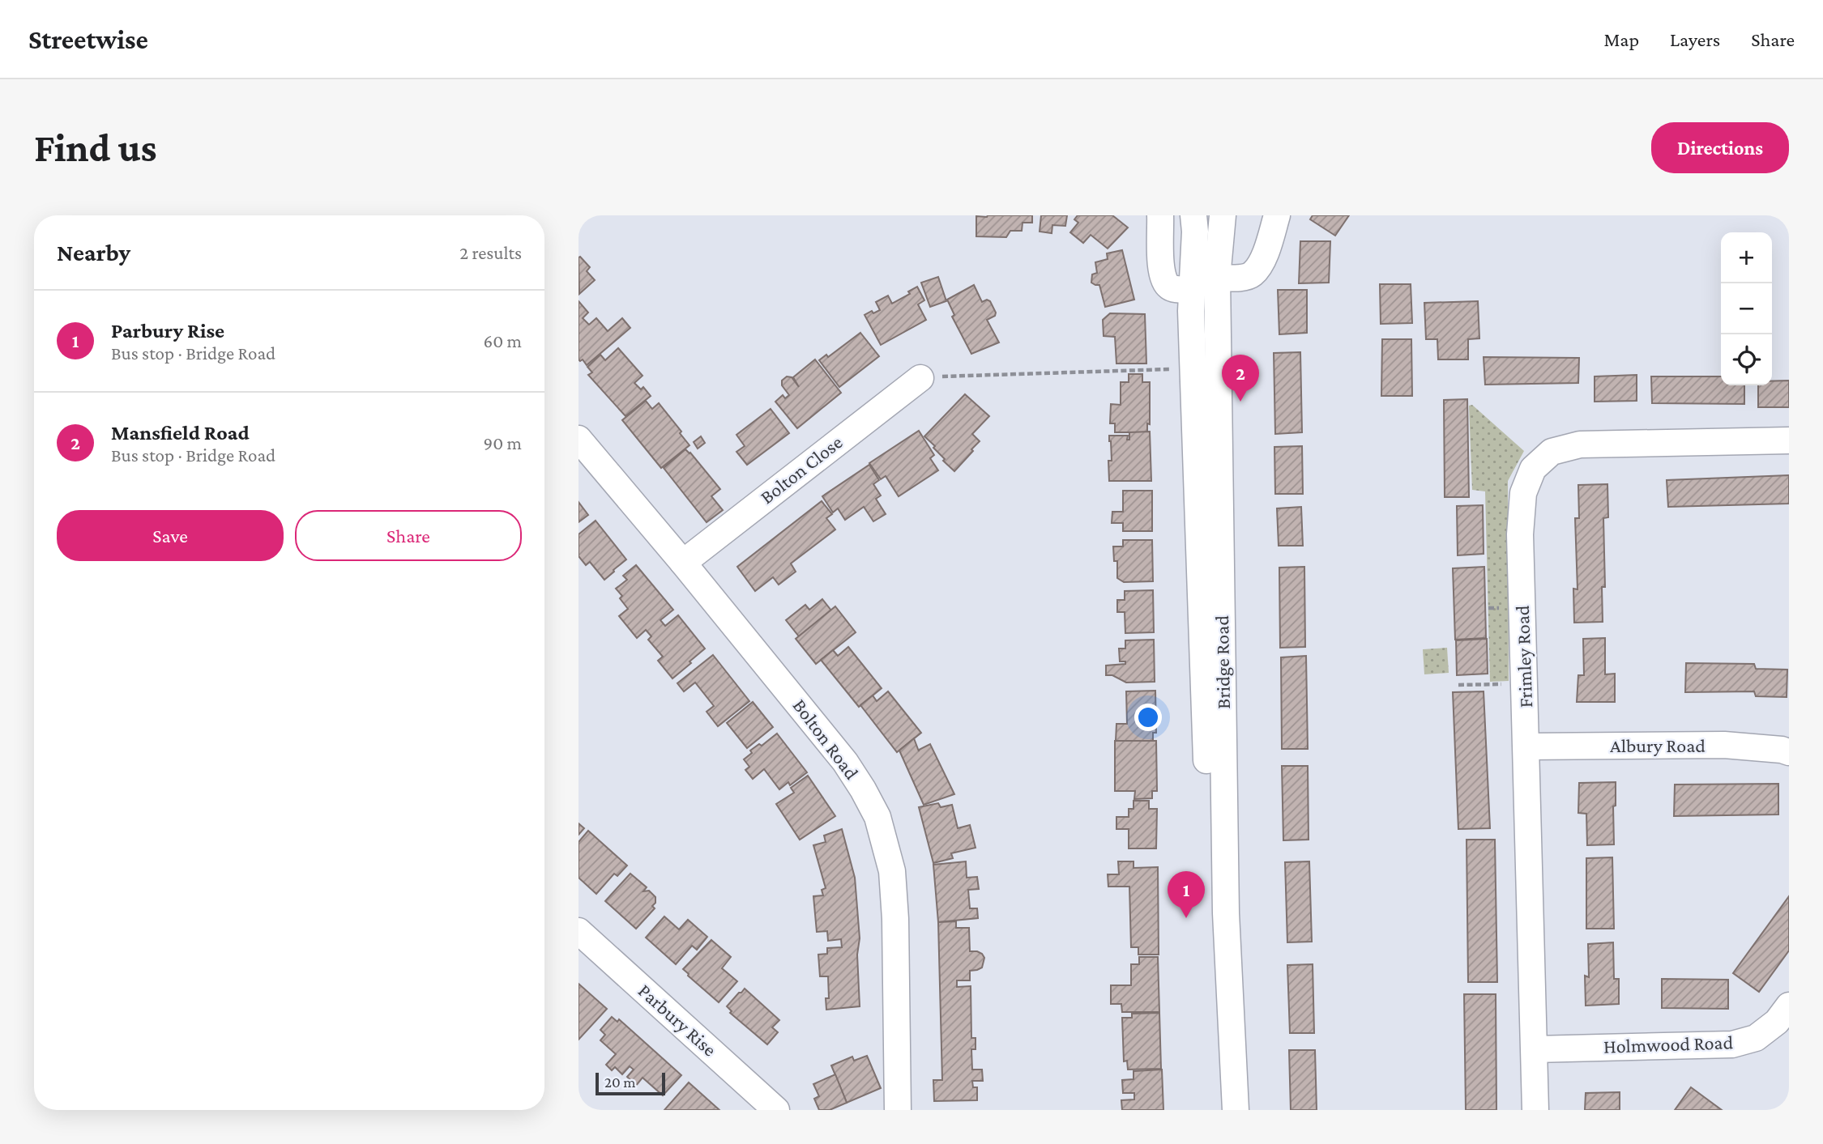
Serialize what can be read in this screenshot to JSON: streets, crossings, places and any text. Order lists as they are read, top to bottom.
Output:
{
  "streets": {
    "street": [
      "Bolton Close",
      "Frimley Road",
      "Bridge Road",
      "Bolton Road",
      "Albury Road",
      "Parbury Rise",
      "Holmwood Road"
    ]
  },
  "crossings": [
    ["Bolton Close", "Bolton Road"],
    ["Frimley Road", "Albury Road"],
    ["Frimley Road", "Holmwood Road"]
  ],
  "scale_bar": "20 m",
  "page": {
    "header": "Streetwise",
    "nav": ["Map", "Layers", "Share"],
    "buttons": [
      "Directions",
      ["Save", "Share"]
    ],
    "title": "Find us",
    "heading": ["Nearby", "2 results"],
    "map_buttons": ["+", "−"],
    "list": [
      {
        "mark": "1",
        "name": "Parbury Rise",
        "note": "Bus stop · Bridge Road",
        "value": "60 m"
      },
      {
        "mark": "2",
        "name": "Mansfield Road",
        "note": "Bus stop · Bridge Road",
        "value": "90 m"
      }
    ],
    "pins": ["2", "1"],
    "scale": "20 m"
  }
}
